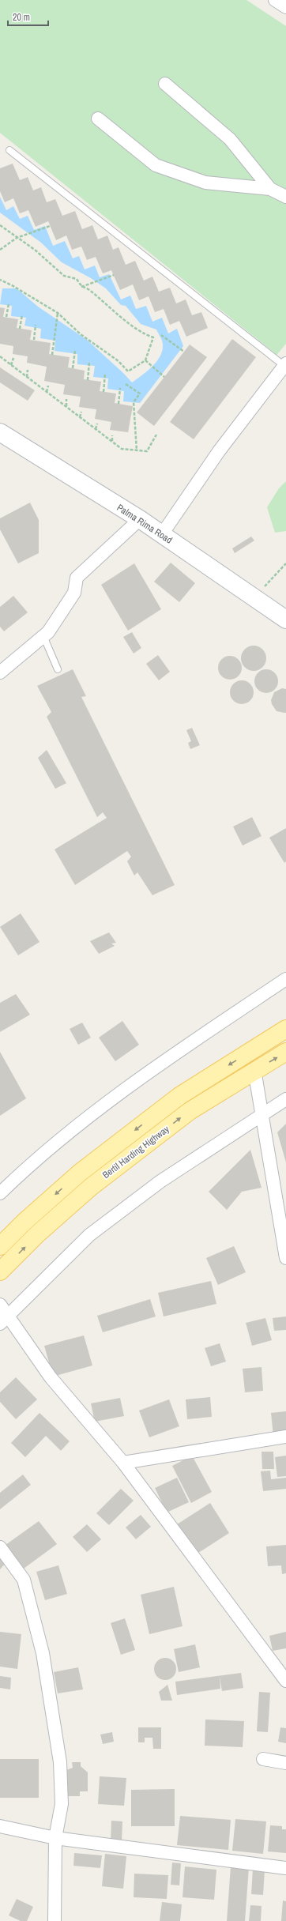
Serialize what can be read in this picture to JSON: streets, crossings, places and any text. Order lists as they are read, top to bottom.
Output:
{
  "streets": {
    "main road": ["Bertil Harding Highway"],
    "street": ["Palma Rima Road"]
  },
  "scale_bar": "20 m"
}
